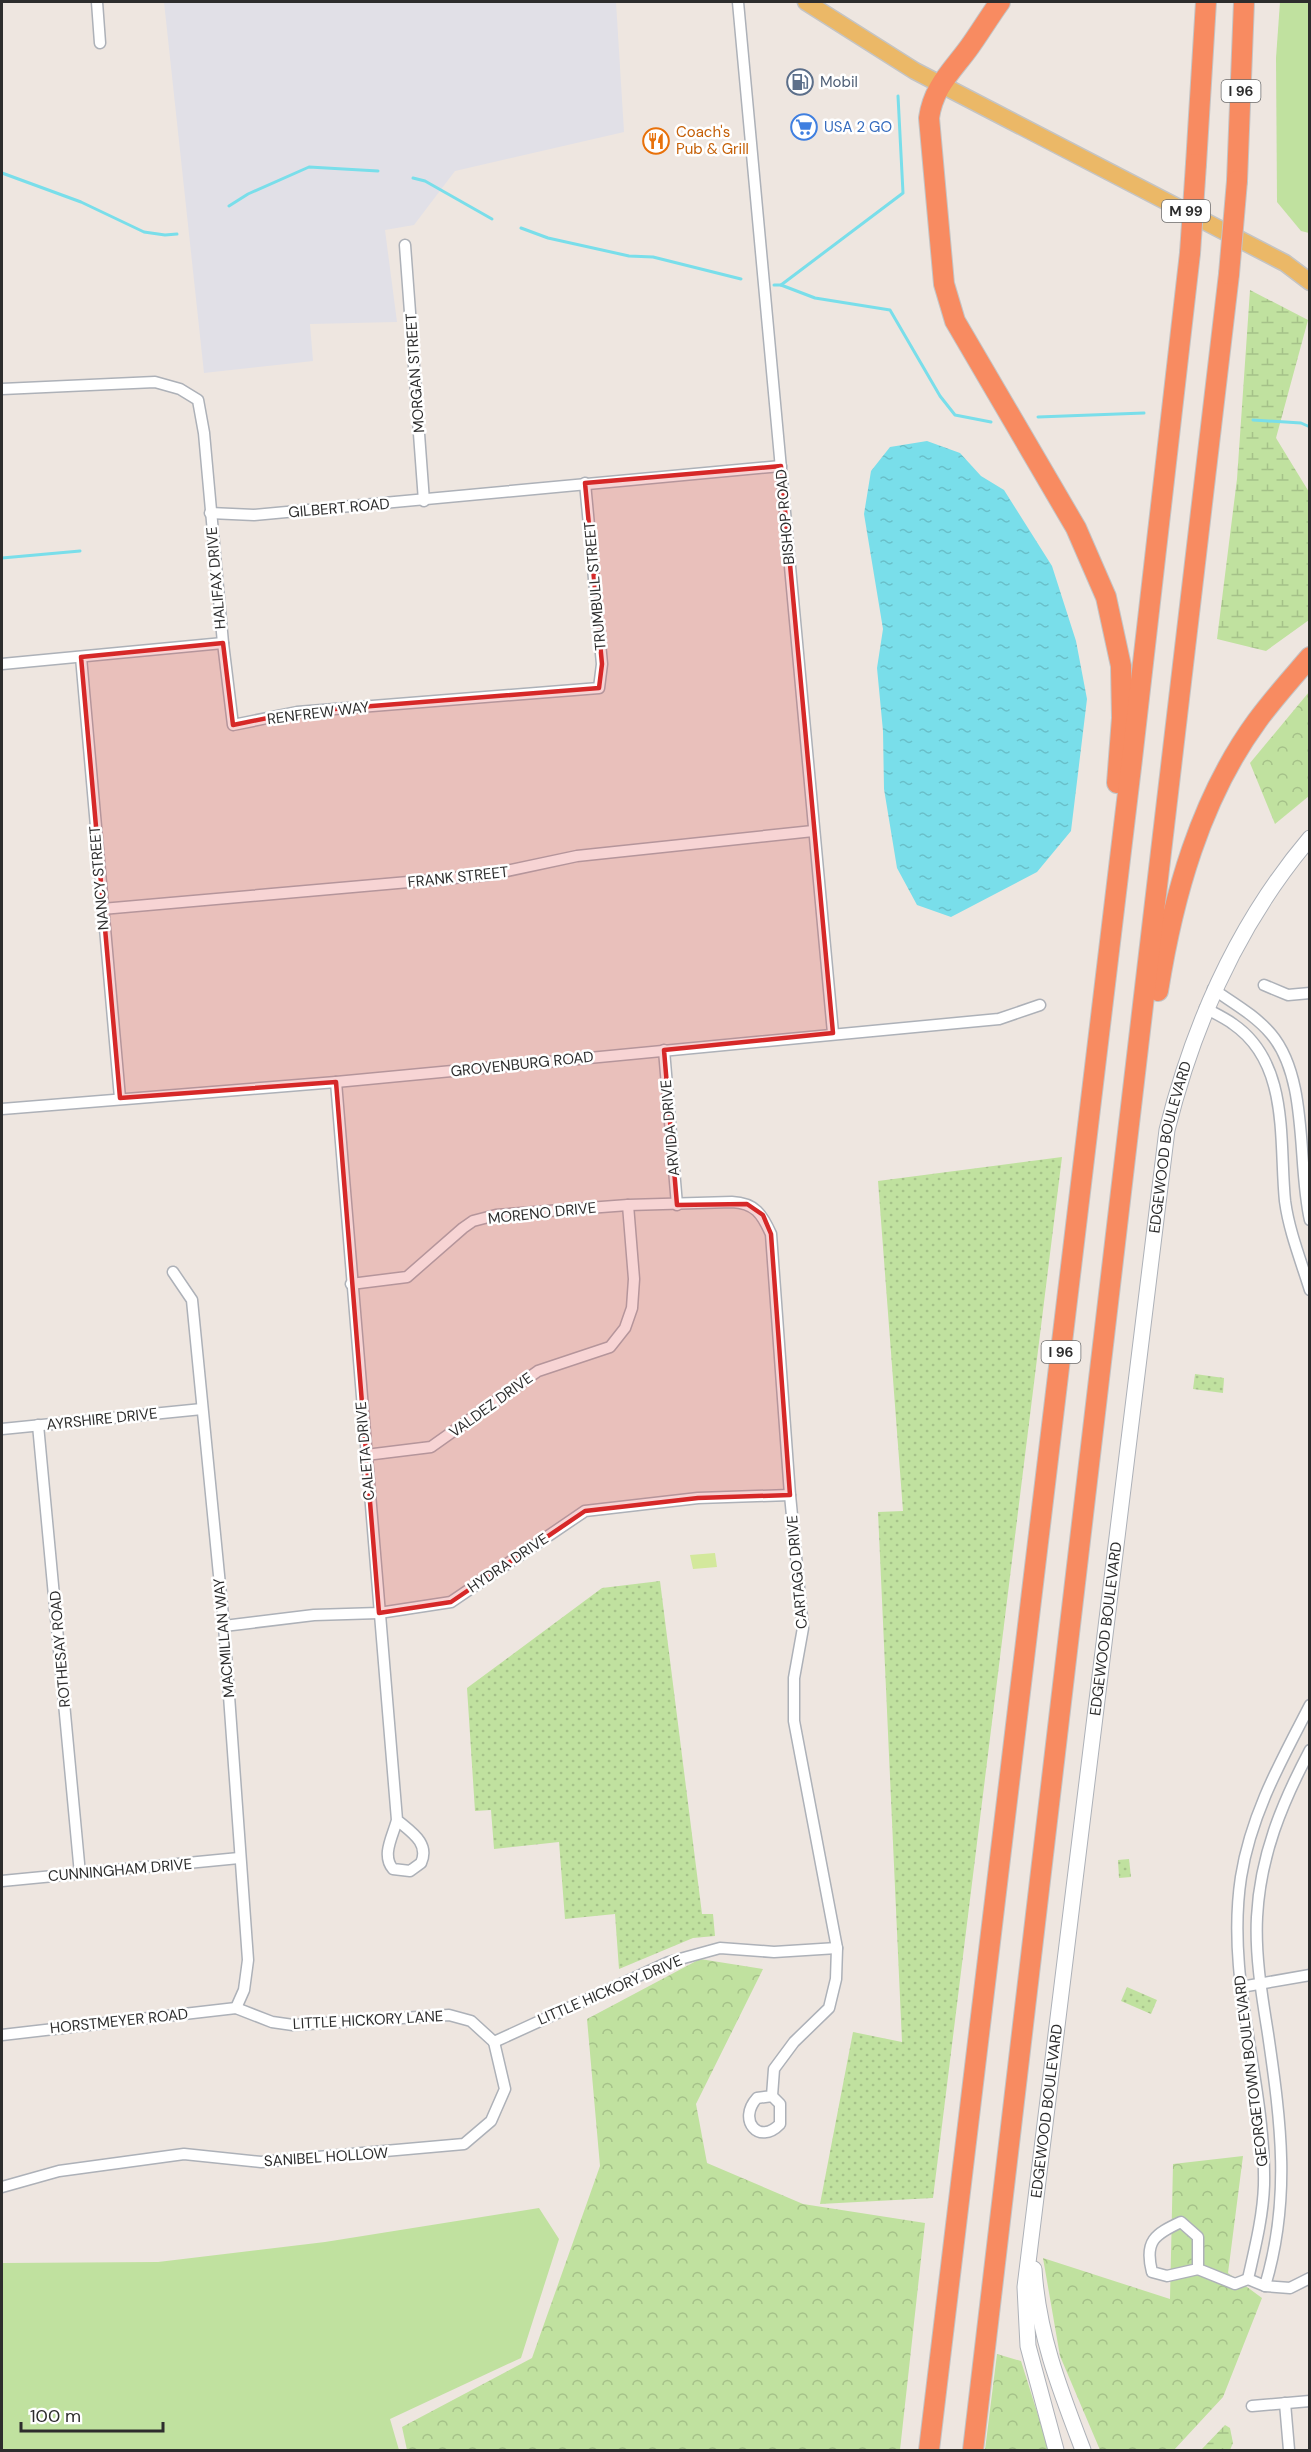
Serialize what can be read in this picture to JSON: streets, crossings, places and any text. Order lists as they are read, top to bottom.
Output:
{
  "streets": {
    "highway": ["I 96"],
    "main road": ["M 99"],
    "street": [
      "MORGAN STREET",
      "GILBERT ROAD",
      "BISHOP ROAD",
      "HALIFAX DRIVE",
      "TRUMBULL STREET",
      "RENFREW WAY",
      "FRANK STREET",
      "NANCY STREET",
      "GROVENBURG ROAD",
      "ARVIDA DRIVE",
      "EDGEWOOD BOULEVARD",
      "MORENO DRIVE",
      "VALDEZ DRIVE",
      "AYRSHIRE DRIVE",
      "CALETA DRIVE",
      "HYDRA DRIVE",
      "CARTAGO DRIVE",
      "MACMILLAN WAY",
      "ROTHESAY ROAD",
      "CUNNINGHAM DRIVE",
      "LITTLE HICKORY DRIVE",
      "LITTLE HICKORY LANE",
      "HORSTMEYER ROAD",
      "GEORGETOWN BOULEVARD",
      "SANIBEL HOLLOW"
    ]
  },
  "crossings": [
    ["MORGAN STREET", "GILBERT ROAD"],
    ["GILBERT ROAD", "BISHOP ROAD"],
    ["GILBERT ROAD", "HALIFAX DRIVE"],
    ["GILBERT ROAD", "TRUMBULL STREET"],
    ["BISHOP ROAD", "FRANK STREET"],
    ["BISHOP ROAD", "GROVENBURG ROAD"],
    ["HALIFAX DRIVE", "RENFREW WAY"],
    ["TRUMBULL STREET", "RENFREW WAY"],
    ["FRANK STREET", "NANCY STREET"],
    ["NANCY STREET", "GROVENBURG ROAD"],
    ["GROVENBURG ROAD", "ARVIDA DRIVE"],
    ["GROVENBURG ROAD", "CALETA DRIVE"],
    ["ARVIDA DRIVE", "MORENO DRIVE"],
    ["MORENO DRIVE", "VALDEZ DRIVE"],
    ["MORENO DRIVE", "CALETA DRIVE"],
    ["MORENO DRIVE", "CARTAGO DRIVE"],
    ["VALDEZ DRIVE", "CALETA DRIVE"],
    ["AYRSHIRE DRIVE", "MACMILLAN WAY"],
    ["AYRSHIRE DRIVE", "ROTHESAY ROAD"],
    ["CALETA DRIVE", "HYDRA DRIVE"],
    ["HYDRA DRIVE", "CARTAGO DRIVE"],
    ["HYDRA DRIVE", "MACMILLAN WAY"],
    ["CARTAGO DRIVE", "LITTLE HICKORY DRIVE"],
    ["MACMILLAN WAY", "CUNNINGHAM DRIVE"],
    ["MACMILLAN WAY", "LITTLE HICKORY LANE"],
    ["MACMILLAN WAY", "HORSTMEYER ROAD"],
    ["ROTHESAY ROAD", "CUNNINGHAM DRIVE"],
    ["LITTLE HICKORY DRIVE", "LITTLE HICKORY LANE"],
    ["LITTLE HICKORY DRIVE", "SANIBEL HOLLOW"],
    ["LITTLE HICKORY LANE", "HORSTMEYER ROAD"],
    ["LITTLE HICKORY LANE", "SANIBEL HOLLOW"]
  ],
  "places": {
    "fuel station": ["Mobil"],
    "supermarket": ["USA 2 GO"],
    "restaurant": ["Coach's Pub & Grill"]
  },
  "scale_bar": "100 m"
}
